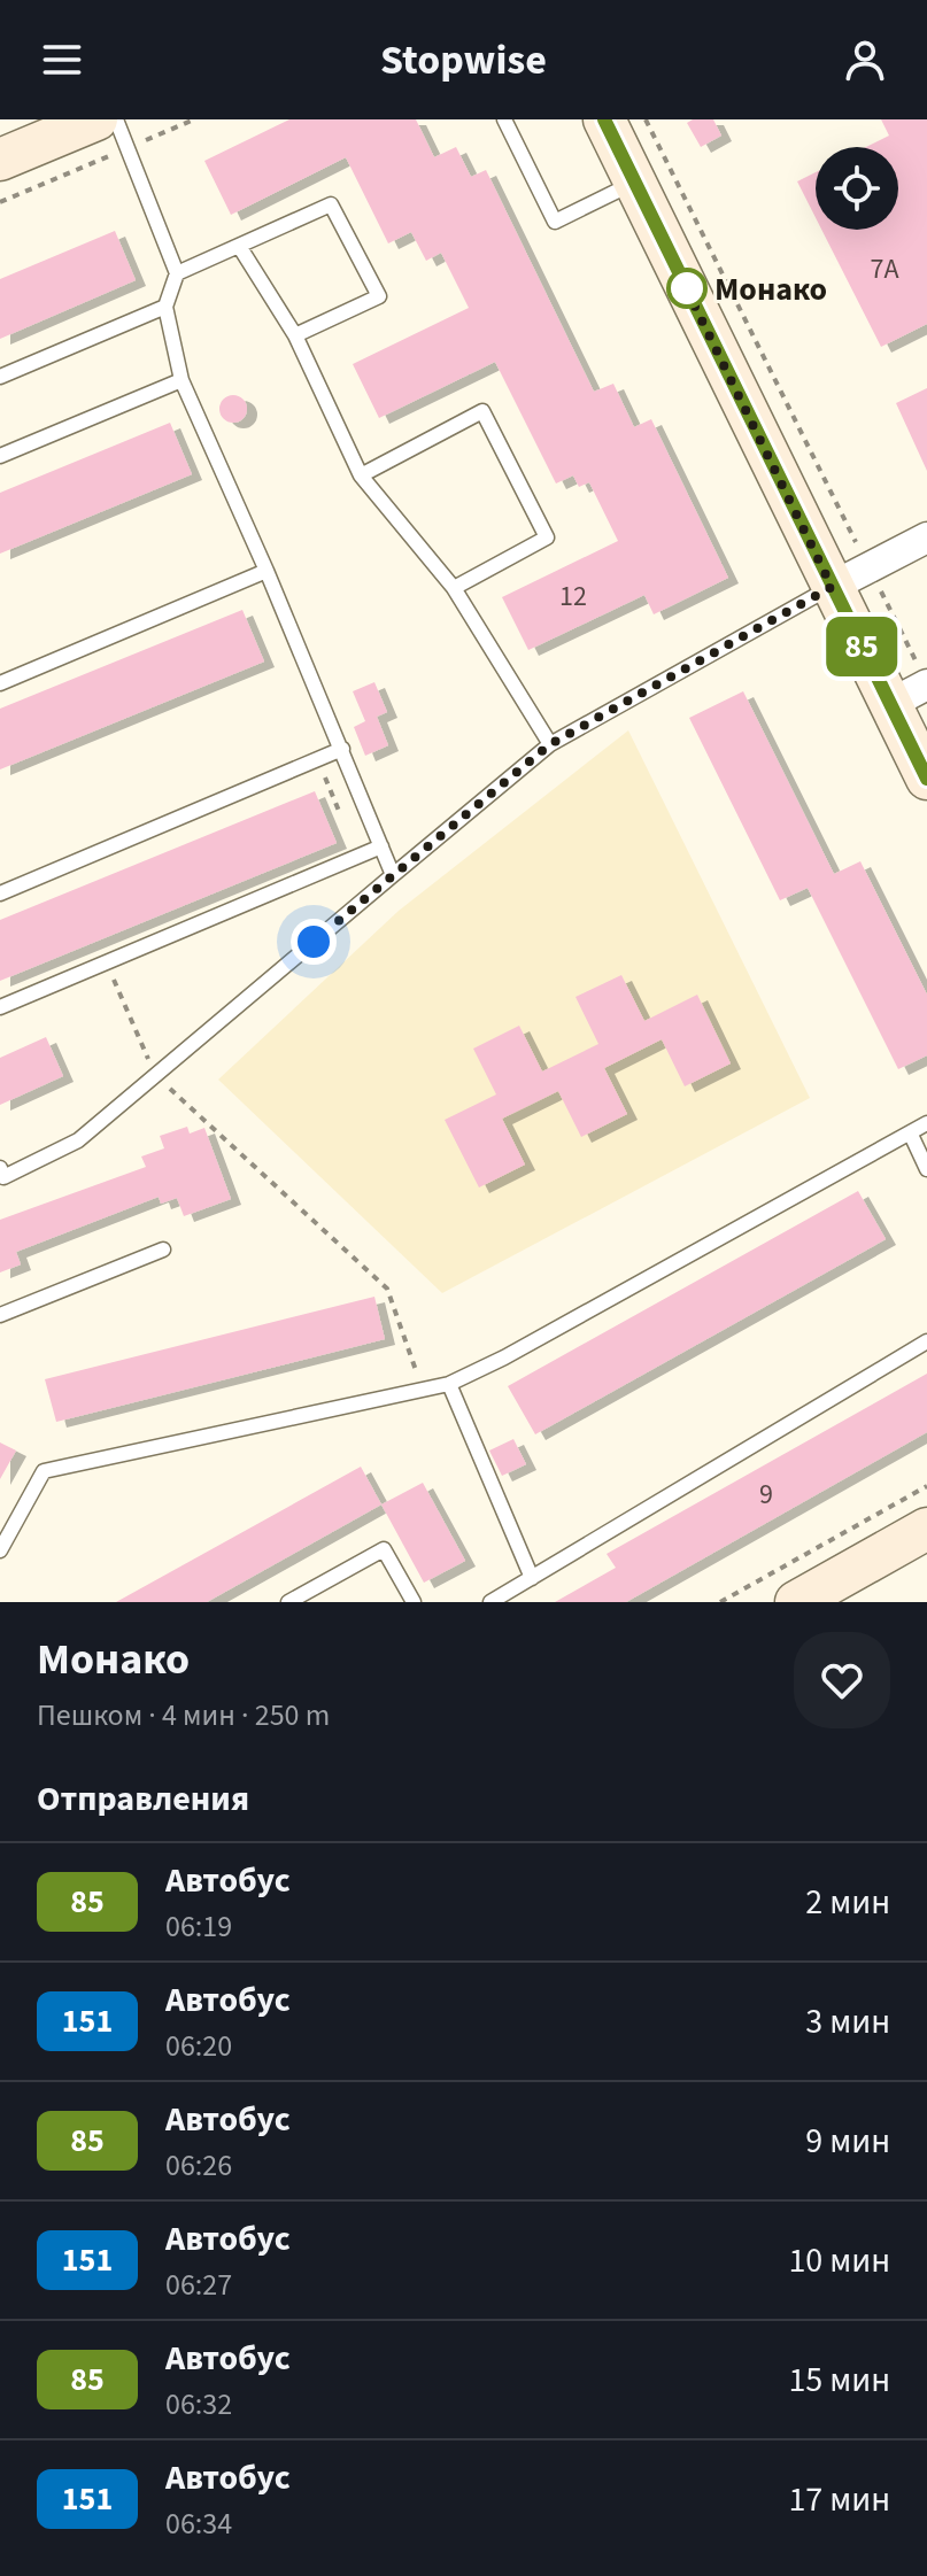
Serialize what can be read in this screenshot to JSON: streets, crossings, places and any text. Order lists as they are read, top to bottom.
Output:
{
  "places": ["Монако"],
  "lines": ["bus line 85"],
  "house_numbers": ["7А", "12", "9"],
  "page": {
    "header": "Stopwise",
    "on_map": "85",
    "heading": [
      ["Монако", "Пешком · 4 мин · 250 m"],
      "Отправления"
    ],
    "list": [
      {
        "mark": "85",
        "name": "Автобус",
        "note": "06:19",
        "value": "2 мин"
      },
      {
        "mark": "151",
        "name": "Автобус",
        "note": "06:20",
        "value": "3 мин"
      },
      {
        "mark": "85",
        "name": "Автобус",
        "note": "06:26",
        "value": "9 мин"
      },
      {
        "mark": "151",
        "name": "Автобус",
        "note": "06:27",
        "value": "10 мин"
      },
      {
        "mark": "85",
        "name": "Автобус",
        "note": "06:32",
        "value": "15 мин"
      },
      {
        "mark": "151",
        "name": "Автобус",
        "note": "06:34",
        "value": "17 мин"
      }
    ]
  }
}
